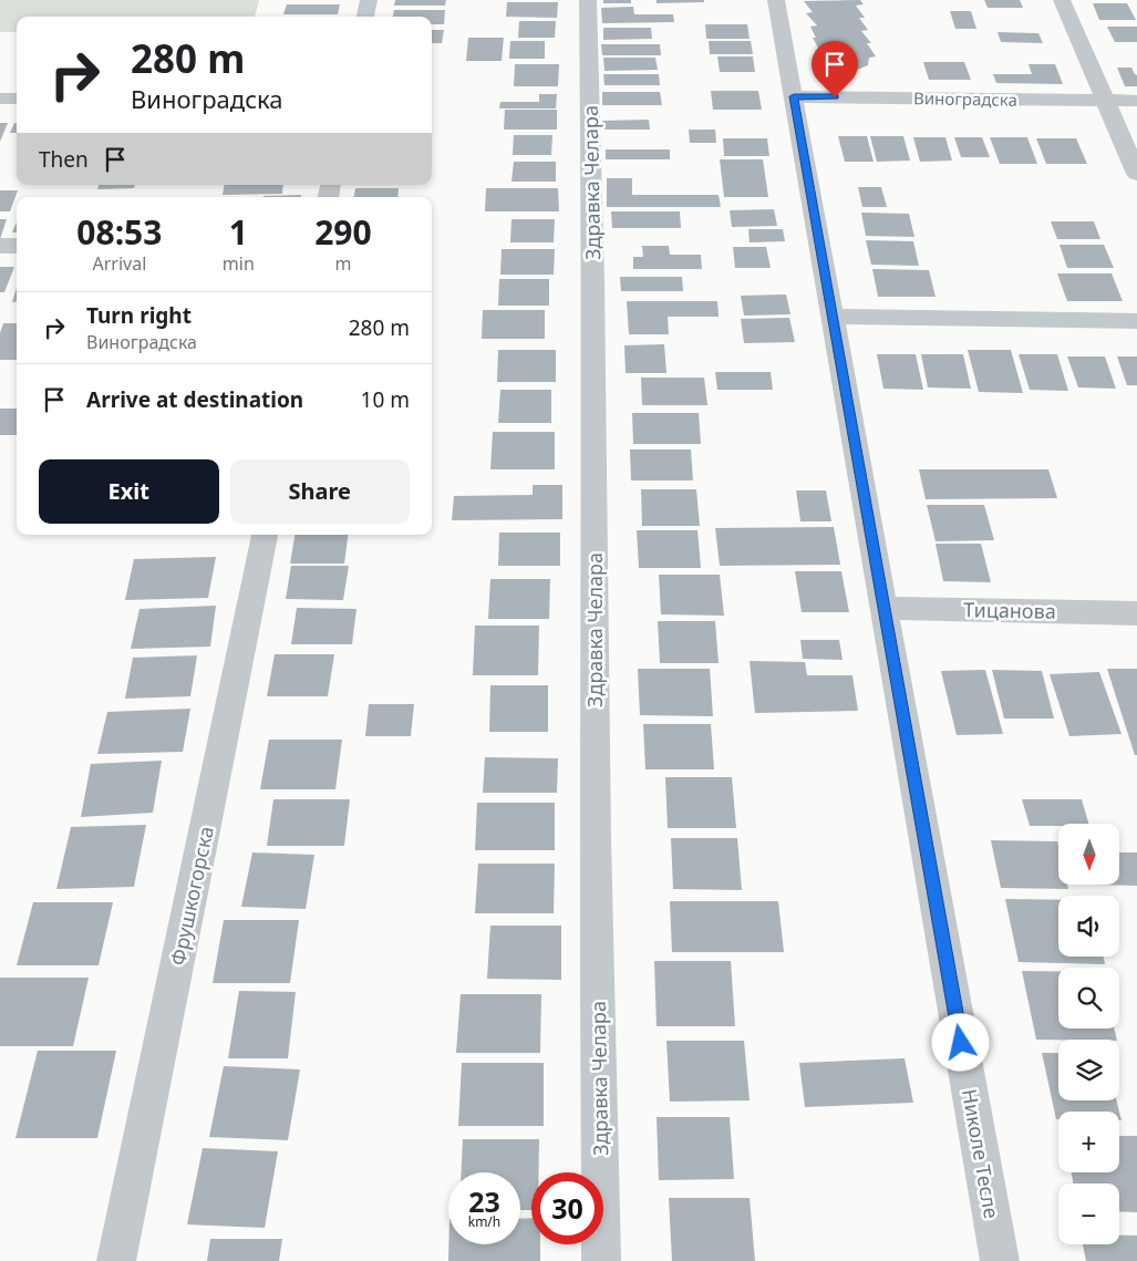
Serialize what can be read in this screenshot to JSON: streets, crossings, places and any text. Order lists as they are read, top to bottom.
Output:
{
  "streets": {
    "street": [
      "Виноградска",
      "Здравка Челара",
      "Тицанова",
      "Фрушкогорска",
      "Николе Тесле"
    ]
  },
  "crossings": [
    ["Виноградска", "Николе Тесле"],
    ["Тицанова", "Николе Тесле"]
  ],
  "north": "bottom",
  "page": {
    "turn": ["280 m", "Виноградска"],
    "then": "Then",
    "eta": [
      "08:53",
      "Arrival",
      "1",
      "min",
      "290",
      "m"
    ],
    "list": [
      {
        "name": "Turn right",
        "note": "Виноградска",
        "value": "280 m"
      },
      {
        "name": "Arrive at destination",
        "value": "10 m"
      }
    ],
    "buttons": ["Exit", "Share"],
    "map_buttons": ["+", "−"],
    "speed": "23 km/h",
    "limit": "30"
  }
}
